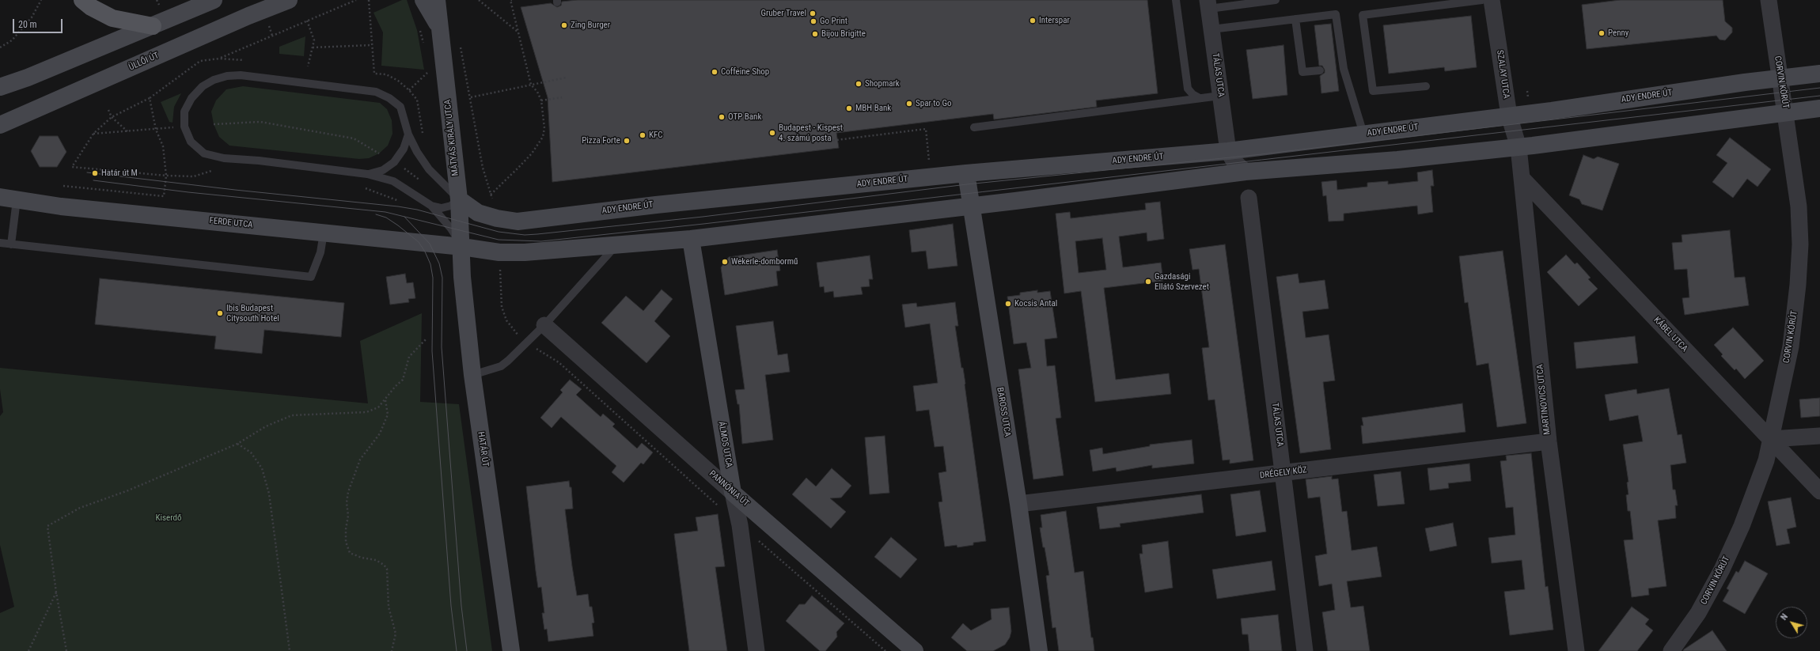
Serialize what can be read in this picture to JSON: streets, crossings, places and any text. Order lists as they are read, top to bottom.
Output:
{
  "streets": {
    "street": [
      "ÜLLŐI ÚT",
      "SZALAY UTCA",
      "TÁLAS UTCA",
      "CORVIN KÖRÚT",
      "ADY ENDRE ÚT",
      "MÁTYÁS KIRÁLY UTCA",
      "FERDE UTCA",
      "KÁBEL UTCA",
      "MARTINOVICS UTCA",
      "BAROSS UTCA",
      "ÁLMOS UTCA",
      "HATÁR ÚT",
      "DRÉGELY KÖZ",
      "PANNÓNIA ÚT"
    ]
  },
  "crossings": [
    ["SZALAY UTCA", "ADY ENDRE ÚT"],
    ["SZALAY UTCA", "MARTINOVICS UTCA"],
    ["TÁLAS UTCA", "ADY ENDRE ÚT"],
    ["TÁLAS UTCA", "DRÉGELY KÖZ"],
    ["CORVIN KÖRÚT", "ADY ENDRE ÚT"],
    ["CORVIN KÖRÚT", "KÁBEL UTCA"],
    ["ADY ENDRE ÚT", "MÁTYÁS KIRÁLY UTCA"],
    ["ADY ENDRE ÚT", "BAROSS UTCA"],
    ["MÁTYÁS KIRÁLY UTCA", "FERDE UTCA"],
    ["MÁTYÁS KIRÁLY UTCA", "HATÁR ÚT"],
    ["FERDE UTCA", "HATÁR ÚT"],
    ["KÁBEL UTCA", "MARTINOVICS UTCA"],
    ["MARTINOVICS UTCA", "DRÉGELY KÖZ"],
    ["BAROSS UTCA", "DRÉGELY KÖZ"],
    ["ÁLMOS UTCA", "PANNÓNIA ÚT"]
  ],
  "parks": ["Kiserdő"],
  "places": [
    "Gruber Travel",
    "Interspar",
    "Go Print",
    "Zing Burger",
    "Penny",
    "Bijou Brigitte",
    "Coffeine Shop",
    "Shopmark",
    "Spar to Go",
    "MBH Bank",
    "OTP Bank",
    "Budapest - Kispest 4. számú posta",
    "KFC",
    "Pizza Forte",
    "Határ út M",
    "Wekerle-dombormű",
    "Gazdasági Ellátó Szervezet",
    "Kocsis Antal",
    "Ibis Budapest Citysouth Hotel"
  ],
  "scale_bar": "20 m",
  "north": "top left"
}
